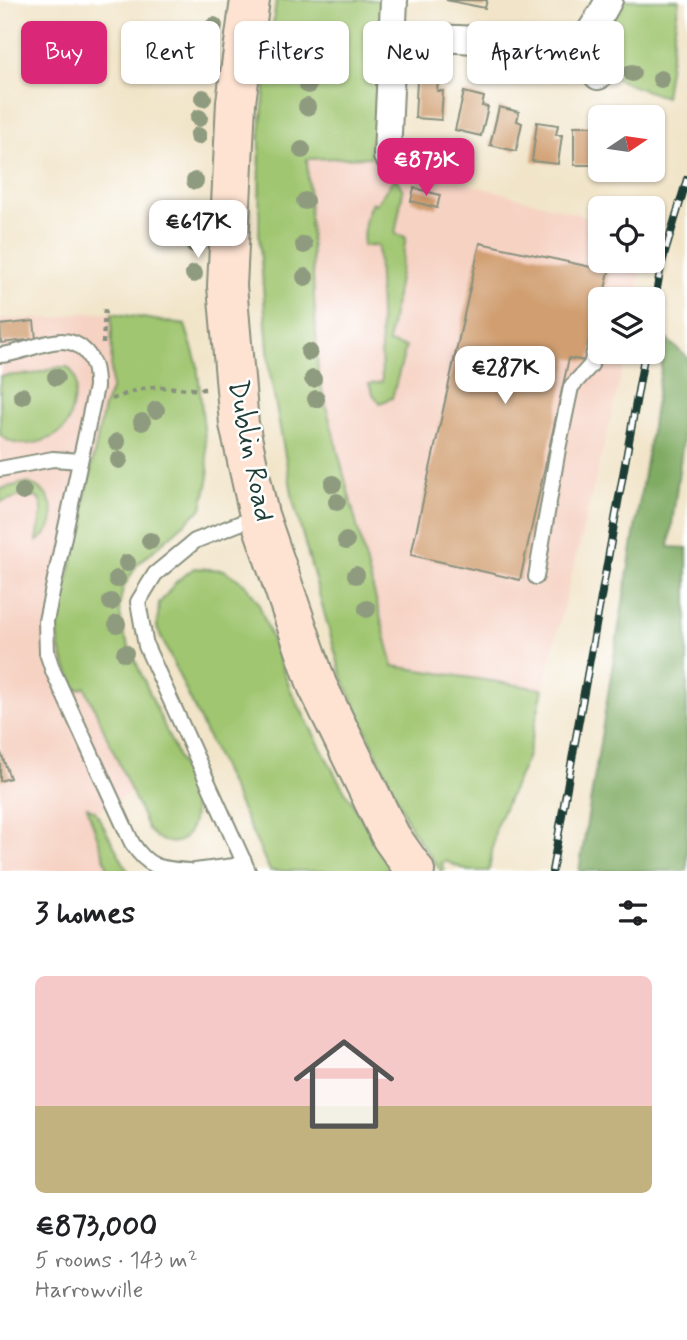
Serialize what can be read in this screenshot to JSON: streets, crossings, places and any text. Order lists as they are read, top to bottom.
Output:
{
  "streets": {
    "main road": ["Dublin Road"]
  },
  "north": "right",
  "page": {
    "chip": [
      "Buy",
      "Rent",
      "Filters",
      "New",
      "Apartment"
    ],
    "price": ["€873K", "€617K", "€287K"],
    "heading": "3 homes",
    "list": [
      {
        "name": "€873,000",
        "note": "5 rooms · 143 m² · Harrowville"
      }
    ]
  }
}
